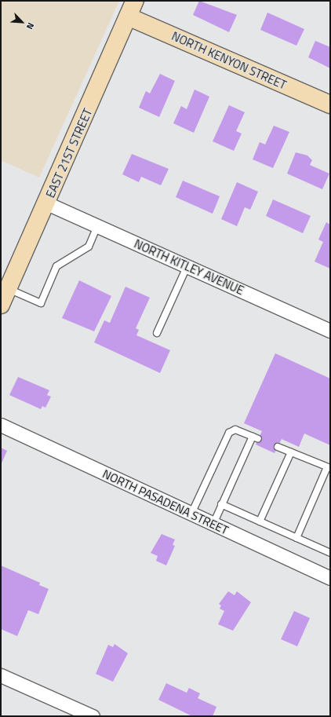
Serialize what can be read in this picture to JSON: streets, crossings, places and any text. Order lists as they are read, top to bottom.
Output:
{
  "streets": {
    "main road": ["NORTH KENYON STREET", "EAST 21ST STREET"],
    "street": ["NORTH KITLEY AVENUE", "NORTH PASADENA STREET"]
  },
  "crossings": [
    ["NORTH KENYON STREET", "EAST 21ST STREET"],
    ["EAST 21ST STREET", "NORTH KITLEY AVENUE"]
  ],
  "north": "bottom right"
}
